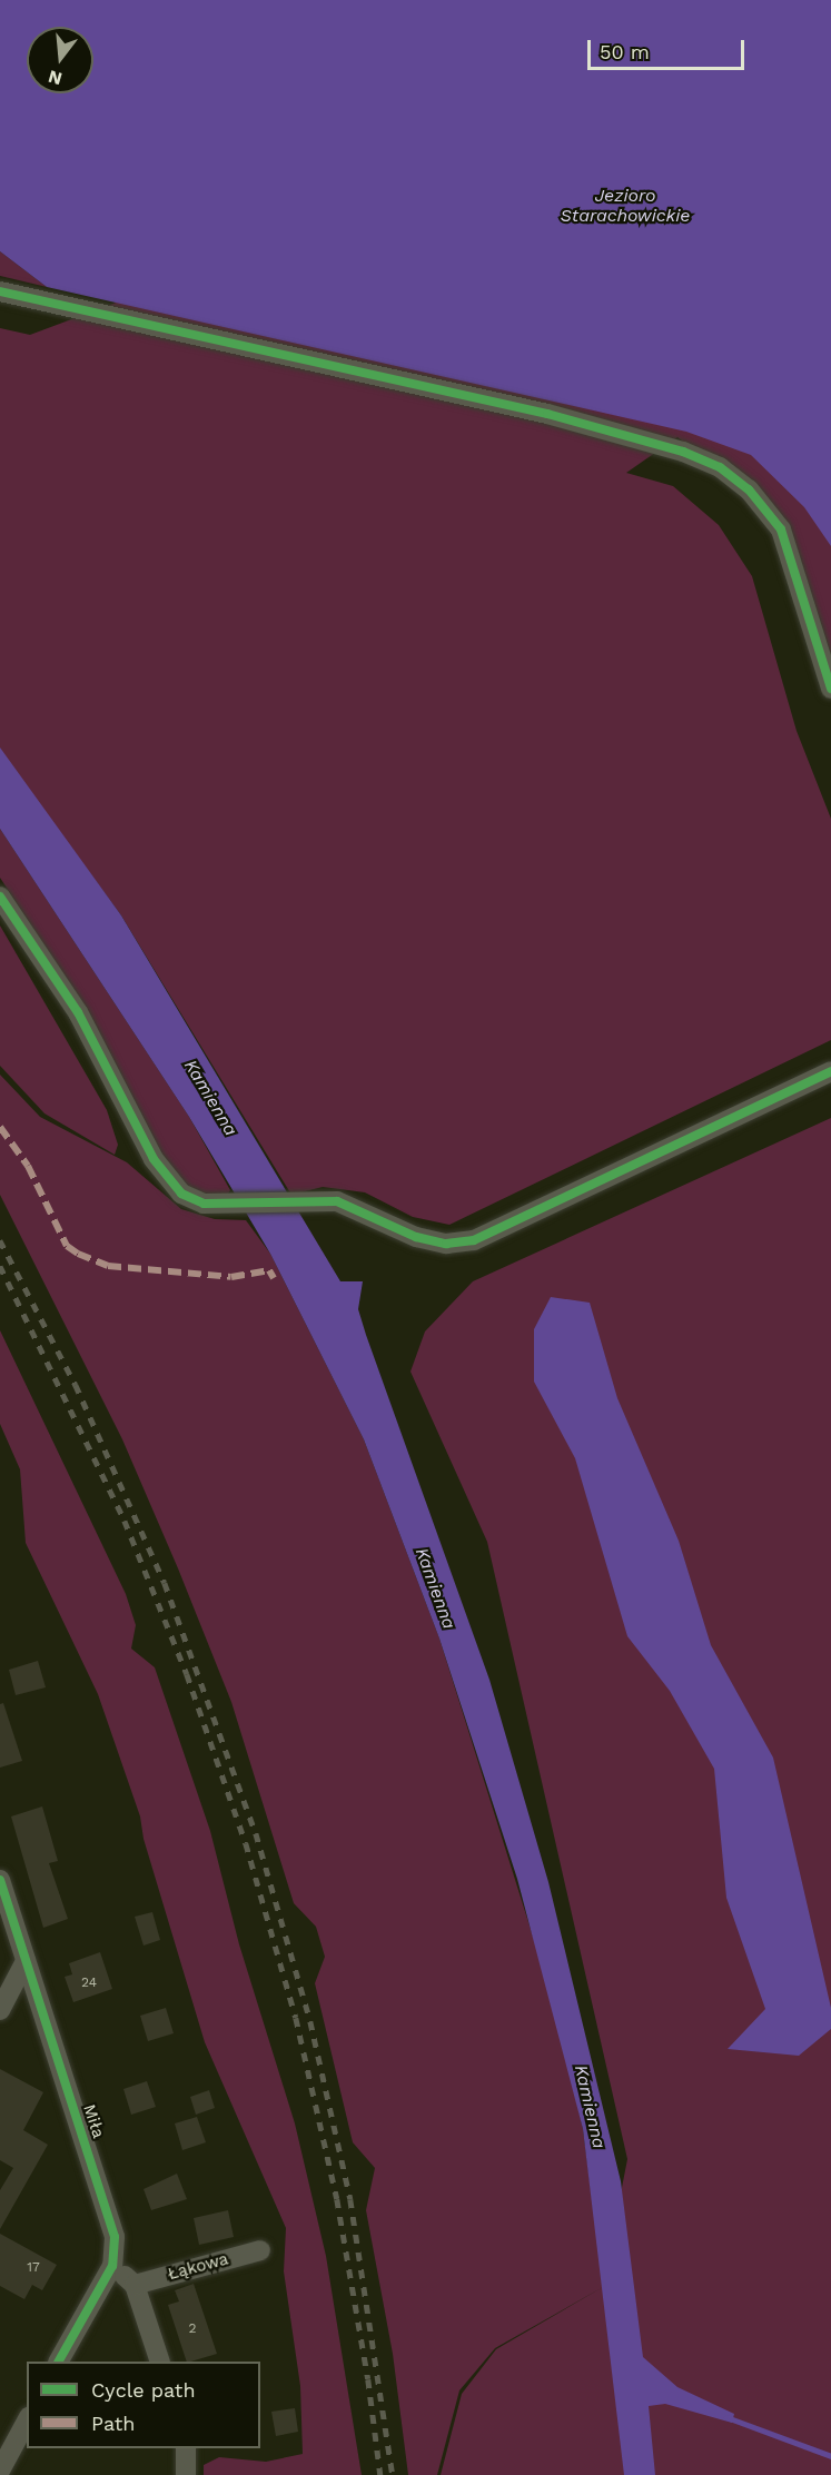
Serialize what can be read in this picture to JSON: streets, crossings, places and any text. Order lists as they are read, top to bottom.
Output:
{
  "streets": {
    "street": ["Miła", "Łąkowa"]
  },
  "water": ["Jezioro Starachowickie", "Kamienna"],
  "house_numbers": ["24", "17", "2"],
  "legend": ["Cycle path", "Path"],
  "scale_bar": "50 m",
  "north": "bottom"
}
